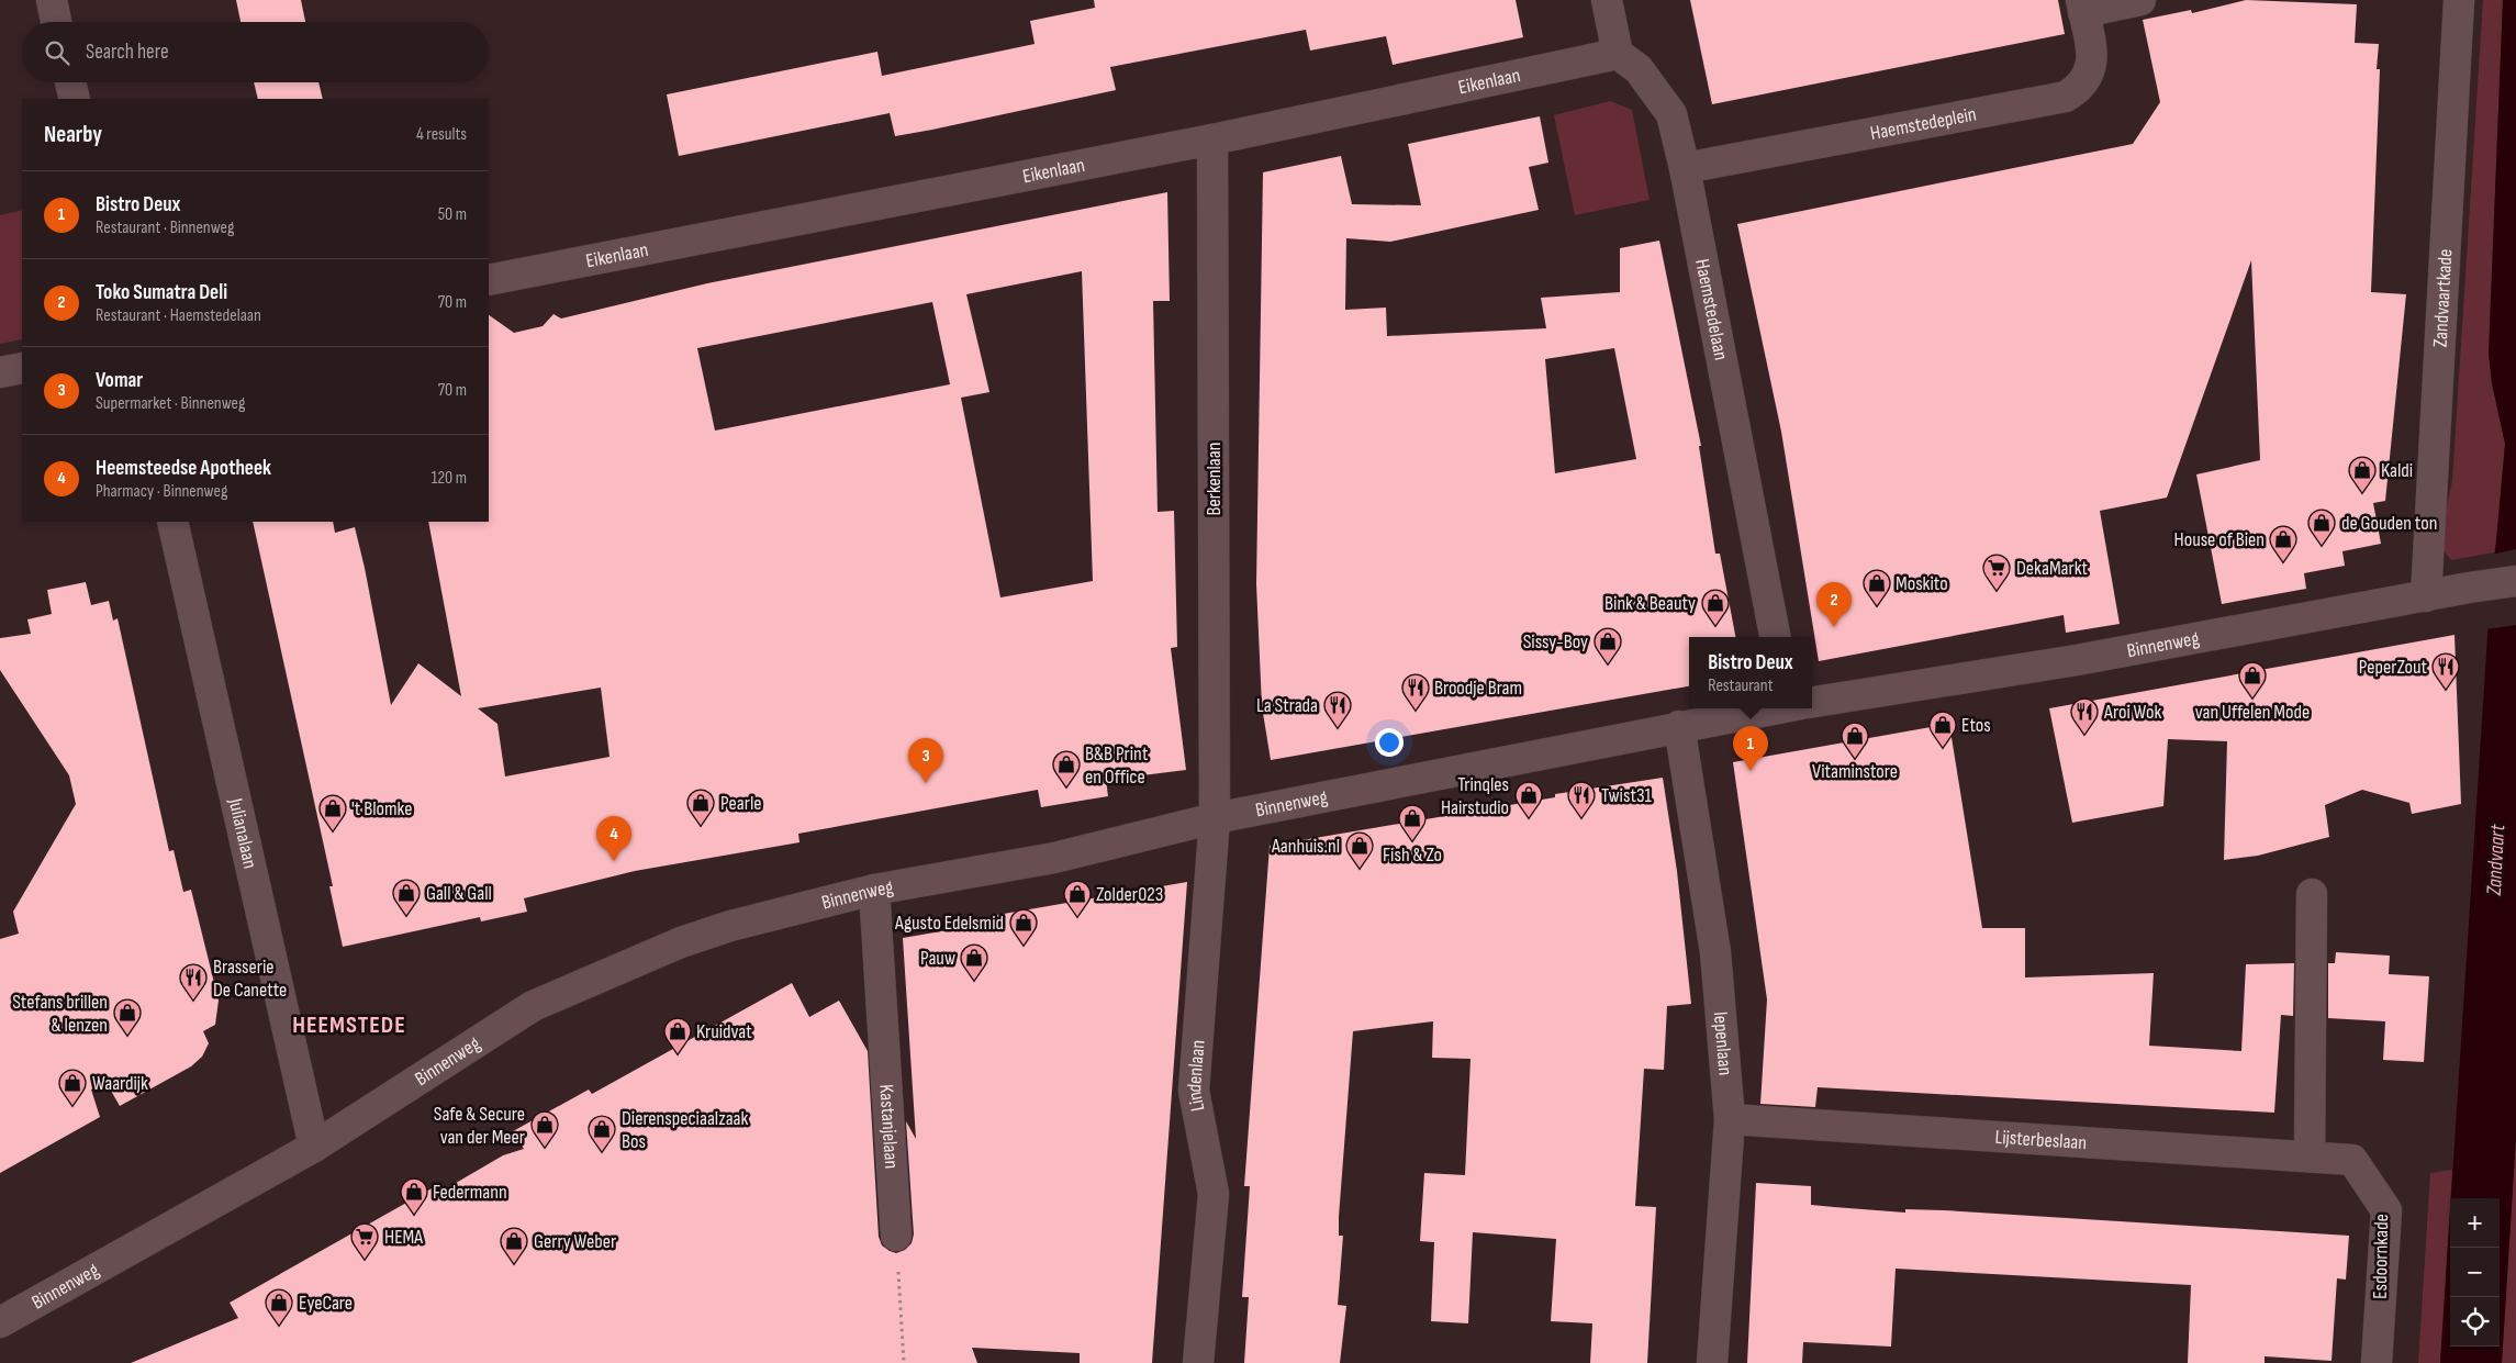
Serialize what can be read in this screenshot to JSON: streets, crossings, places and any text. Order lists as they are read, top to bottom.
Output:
{
  "streets": {
    "street": [
      "Eikenlaan",
      "Haemstedeplein",
      "Zandvaartkade",
      "Haemstedelaan",
      "Berkenlaan",
      "Binnenweg",
      "Julianalaan",
      "Iepenlaan",
      "Lindenlaan",
      "Kastanjelaan",
      "Lijsterbeslaan",
      "Esdoornkade"
    ]
  },
  "crossings": [
    ["Eikenlaan", "Haemstedelaan"],
    ["Eikenlaan", "Berkenlaan"],
    ["Haemstedeplein", "Haemstedelaan"],
    ["Zandvaartkade", "Binnenweg"],
    ["Berkenlaan", "Binnenweg"],
    ["Berkenlaan", "Lindenlaan"],
    ["Binnenweg", "Julianalaan"],
    ["Binnenweg", "Iepenlaan"],
    ["Binnenweg", "Lindenlaan"],
    ["Binnenweg", "Kastanjelaan"],
    ["Iepenlaan", "Lijsterbeslaan"],
    ["Lijsterbeslaan", "Esdoornkade"]
  ],
  "districts": ["HEEMSTEDE"],
  "water": ["Zandvaart"],
  "places": {
    "shop": [
      "Kaldi",
      "de Gouden ton",
      "House of Bien",
      "Moskito",
      "Bink & Beauty",
      "Sissy-Boy",
      "van Uffelen Mode",
      "Etos",
      "Vitaminstore",
      "B&B Print en Office",
      "Trinqles Hairstudio",
      "Pearle",
      "'t Blomke",
      "Fish & Zo",
      "Aanhuis.nl",
      "Gall & Gall",
      "Zolder023",
      "Agusto Edelsmid",
      "Pauw",
      "Stefans brillen & lenzen",
      "Kruidvat",
      "Waardijk",
      "Safe & Secure van der Meer",
      "Dierenspeciaalzaak Bos",
      "Federmann",
      "Gerry Weber",
      "EyeCare"
    ],
    "supermarket": ["DekaMarkt", "HEMA"],
    "restaurant": [
      "PeperZout",
      "Broodje Bram",
      "La Strada",
      "Aroi Wok",
      "Twist31",
      "Brasserie De Canette"
    ]
  },
  "page": {
    "search": "Search here",
    "heading": ["Nearby", "4 results"],
    "list": [
      {
        "mark": "1",
        "name": "Bistro Deux",
        "note": "Restaurant · Binnenweg",
        "value": "50 m"
      },
      {
        "mark": "2",
        "name": "Toko Sumatra Deli",
        "note": "Restaurant · Haemstedelaan",
        "value": "70 m"
      },
      {
        "mark": "3",
        "name": "Vomar",
        "note": "Supermarket · Binnenweg",
        "value": "70 m"
      },
      {
        "mark": "4",
        "name": "Heemsteedse Apotheek",
        "note": "Pharmacy · Binnenweg",
        "value": "120 m"
      }
    ],
    "pins": [
      "2",
      "1",
      "3",
      "4"
    ],
    "popup": ["Bistro Deux", "Restaurant"],
    "map_buttons": ["+", "−"]
  }
}
